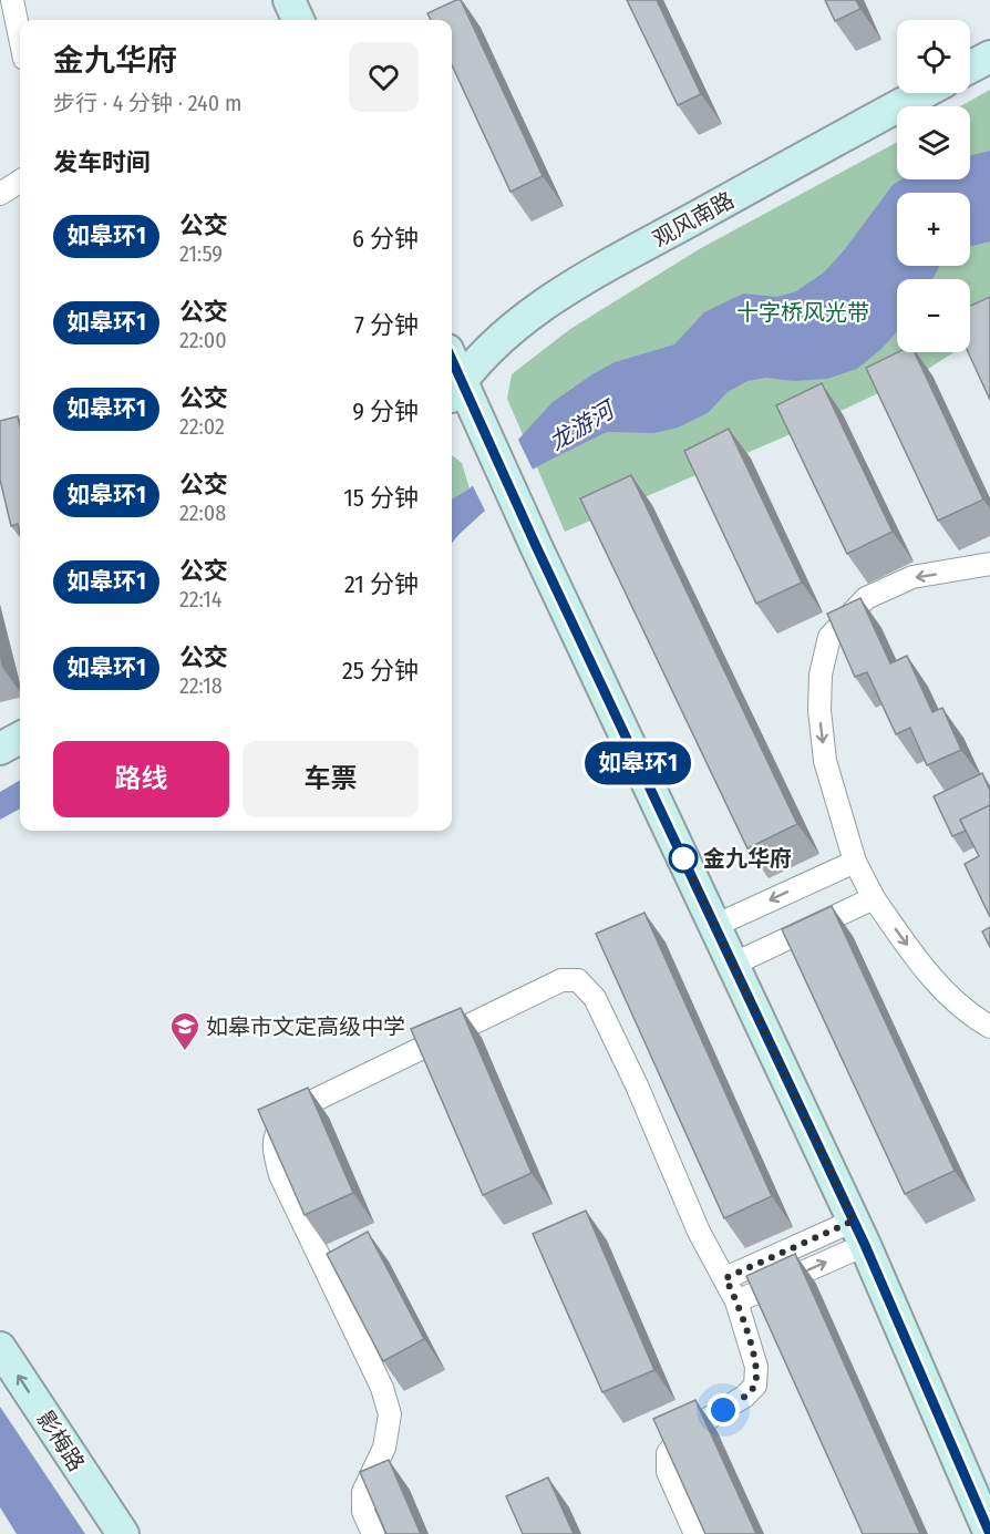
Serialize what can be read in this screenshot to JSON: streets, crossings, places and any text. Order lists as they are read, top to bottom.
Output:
{
  "streets": {
    "street": ["观风南路", "影梅路"]
  },
  "one_way": ["影梅路"],
  "water": ["龙游河"],
  "parks": ["十字桥风光带"],
  "places": {
    "other": ["金九华府"],
    "school or university": ["如皋市文定高级中学"]
  },
  "lines": ["bus line 如皋环1"],
  "page": {
    "on_map": "如皋环1",
    "map_buttons": ["+", "−"],
    "heading": [
      ["金九华府", "步行 · 4 分钟 · 240 m"],
      "发车时间"
    ],
    "list": [
      {
        "mark": "如皋环1",
        "name": "公交",
        "note": "21:59",
        "value": "6 分钟"
      },
      {
        "mark": "如皋环1",
        "name": "公交",
        "note": "22:00",
        "value": "7 分钟"
      },
      {
        "mark": "如皋环1",
        "name": "公交",
        "note": "22:02",
        "value": "9 分钟"
      },
      {
        "mark": "如皋环1",
        "name": "公交",
        "note": "22:08",
        "value": "15 分钟"
      },
      {
        "mark": "如皋环1",
        "name": "公交",
        "note": "22:14",
        "value": "21 分钟"
      },
      {
        "mark": "如皋环1",
        "name": "公交",
        "note": "22:18",
        "value": "25 分钟"
      }
    ],
    "buttons": ["路线", "车票"]
  }
}
